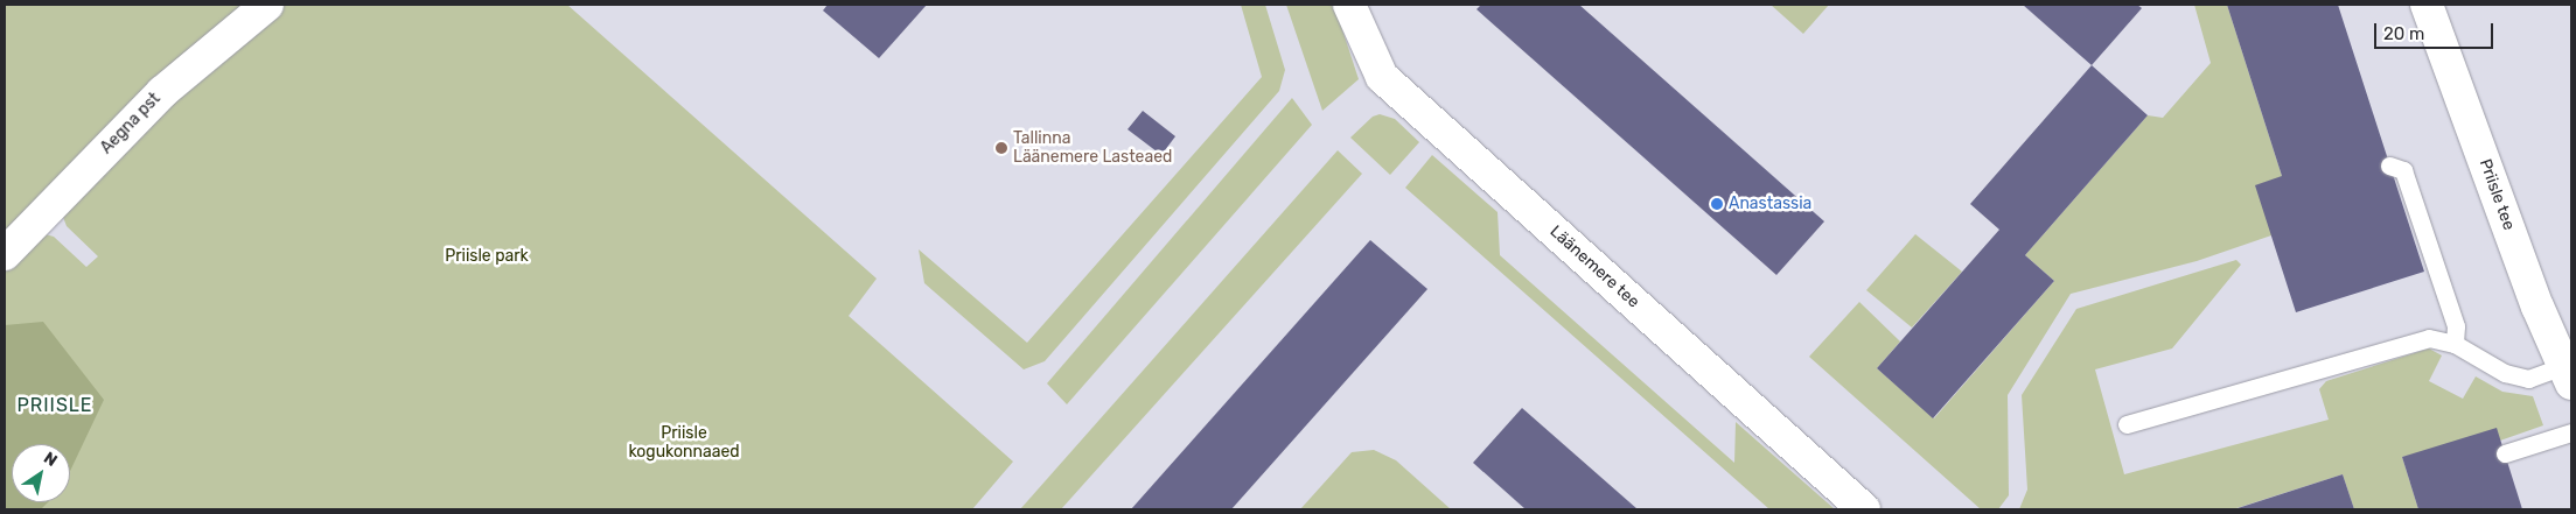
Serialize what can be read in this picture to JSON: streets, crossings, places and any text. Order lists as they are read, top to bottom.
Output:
{
  "streets": {
    "street": ["Aegna pst", "Priisle tee", "Läänemere tee"]
  },
  "districts": ["PRIISLE"],
  "parks": ["Priisle park", "Priisle kogukonnaaed"],
  "places": ["Tallinna Läänemere Lasteaed", "Anastassia"],
  "scale_bar": "20 m",
  "north": "top right"
}
